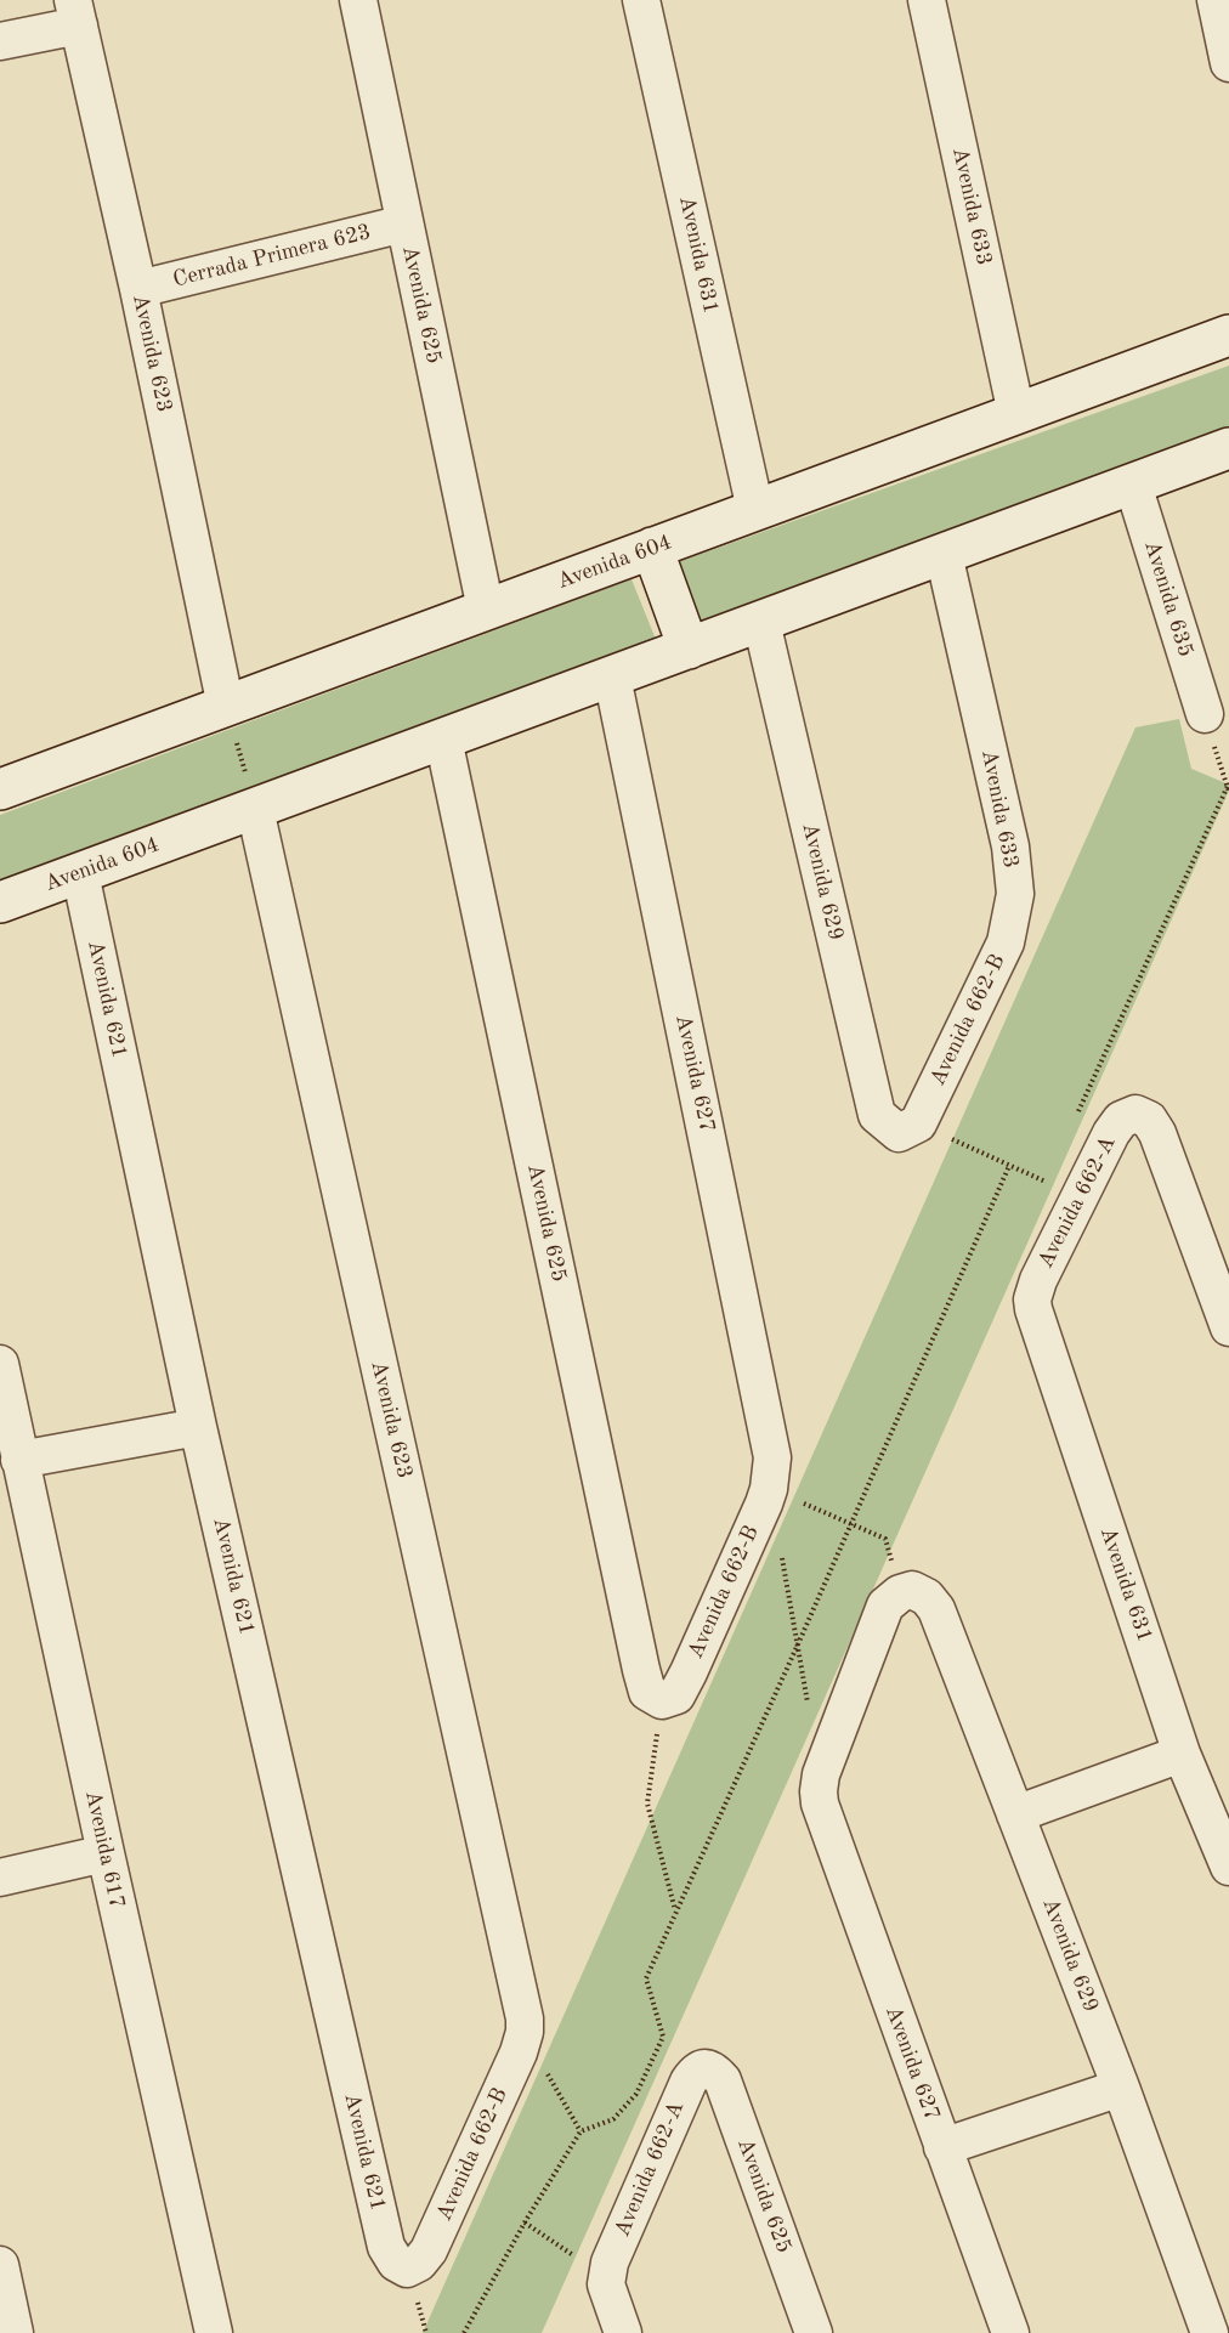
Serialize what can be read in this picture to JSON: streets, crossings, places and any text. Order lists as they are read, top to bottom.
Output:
{
  "streets": {
    "street": [
      "Avenida 633",
      "Avenida 631",
      "Cerrada Primera 623",
      "Avenida 625",
      "Avenida 623",
      "Avenida 604",
      "Avenida 635",
      "Avenida 629",
      "Avenida 621",
      "Avenida 662-B",
      "Avenida 627",
      "Avenida 662-A",
      "Avenida 617"
    ]
  },
  "crossings": [
    ["Avenida 633", "Avenida 604"],
    ["Avenida 633", "Avenida 662-B"],
    ["Avenida 631", "Avenida 604"],
    ["Avenida 631", "Avenida 662-A"],
    ["Cerrada Primera 623", "Avenida 625"],
    ["Cerrada Primera 623", "Avenida 623"],
    ["Avenida 625", "Avenida 604"],
    ["Avenida 625", "Avenida 662-B"],
    ["Avenida 625", "Avenida 662-A"],
    ["Avenida 623", "Avenida 604"],
    ["Avenida 623", "Avenida 662-B"],
    ["Avenida 604", "Avenida 635"],
    ["Avenida 604", "Avenida 629"],
    ["Avenida 604", "Avenida 621"],
    ["Avenida 604", "Avenida 627"],
    ["Avenida 629", "Avenida 662-B"],
    ["Avenida 629", "Avenida 627"],
    ["Avenida 621", "Avenida 662-B"],
    ["Avenida 662-B", "Avenida 627"]
  ]
}
